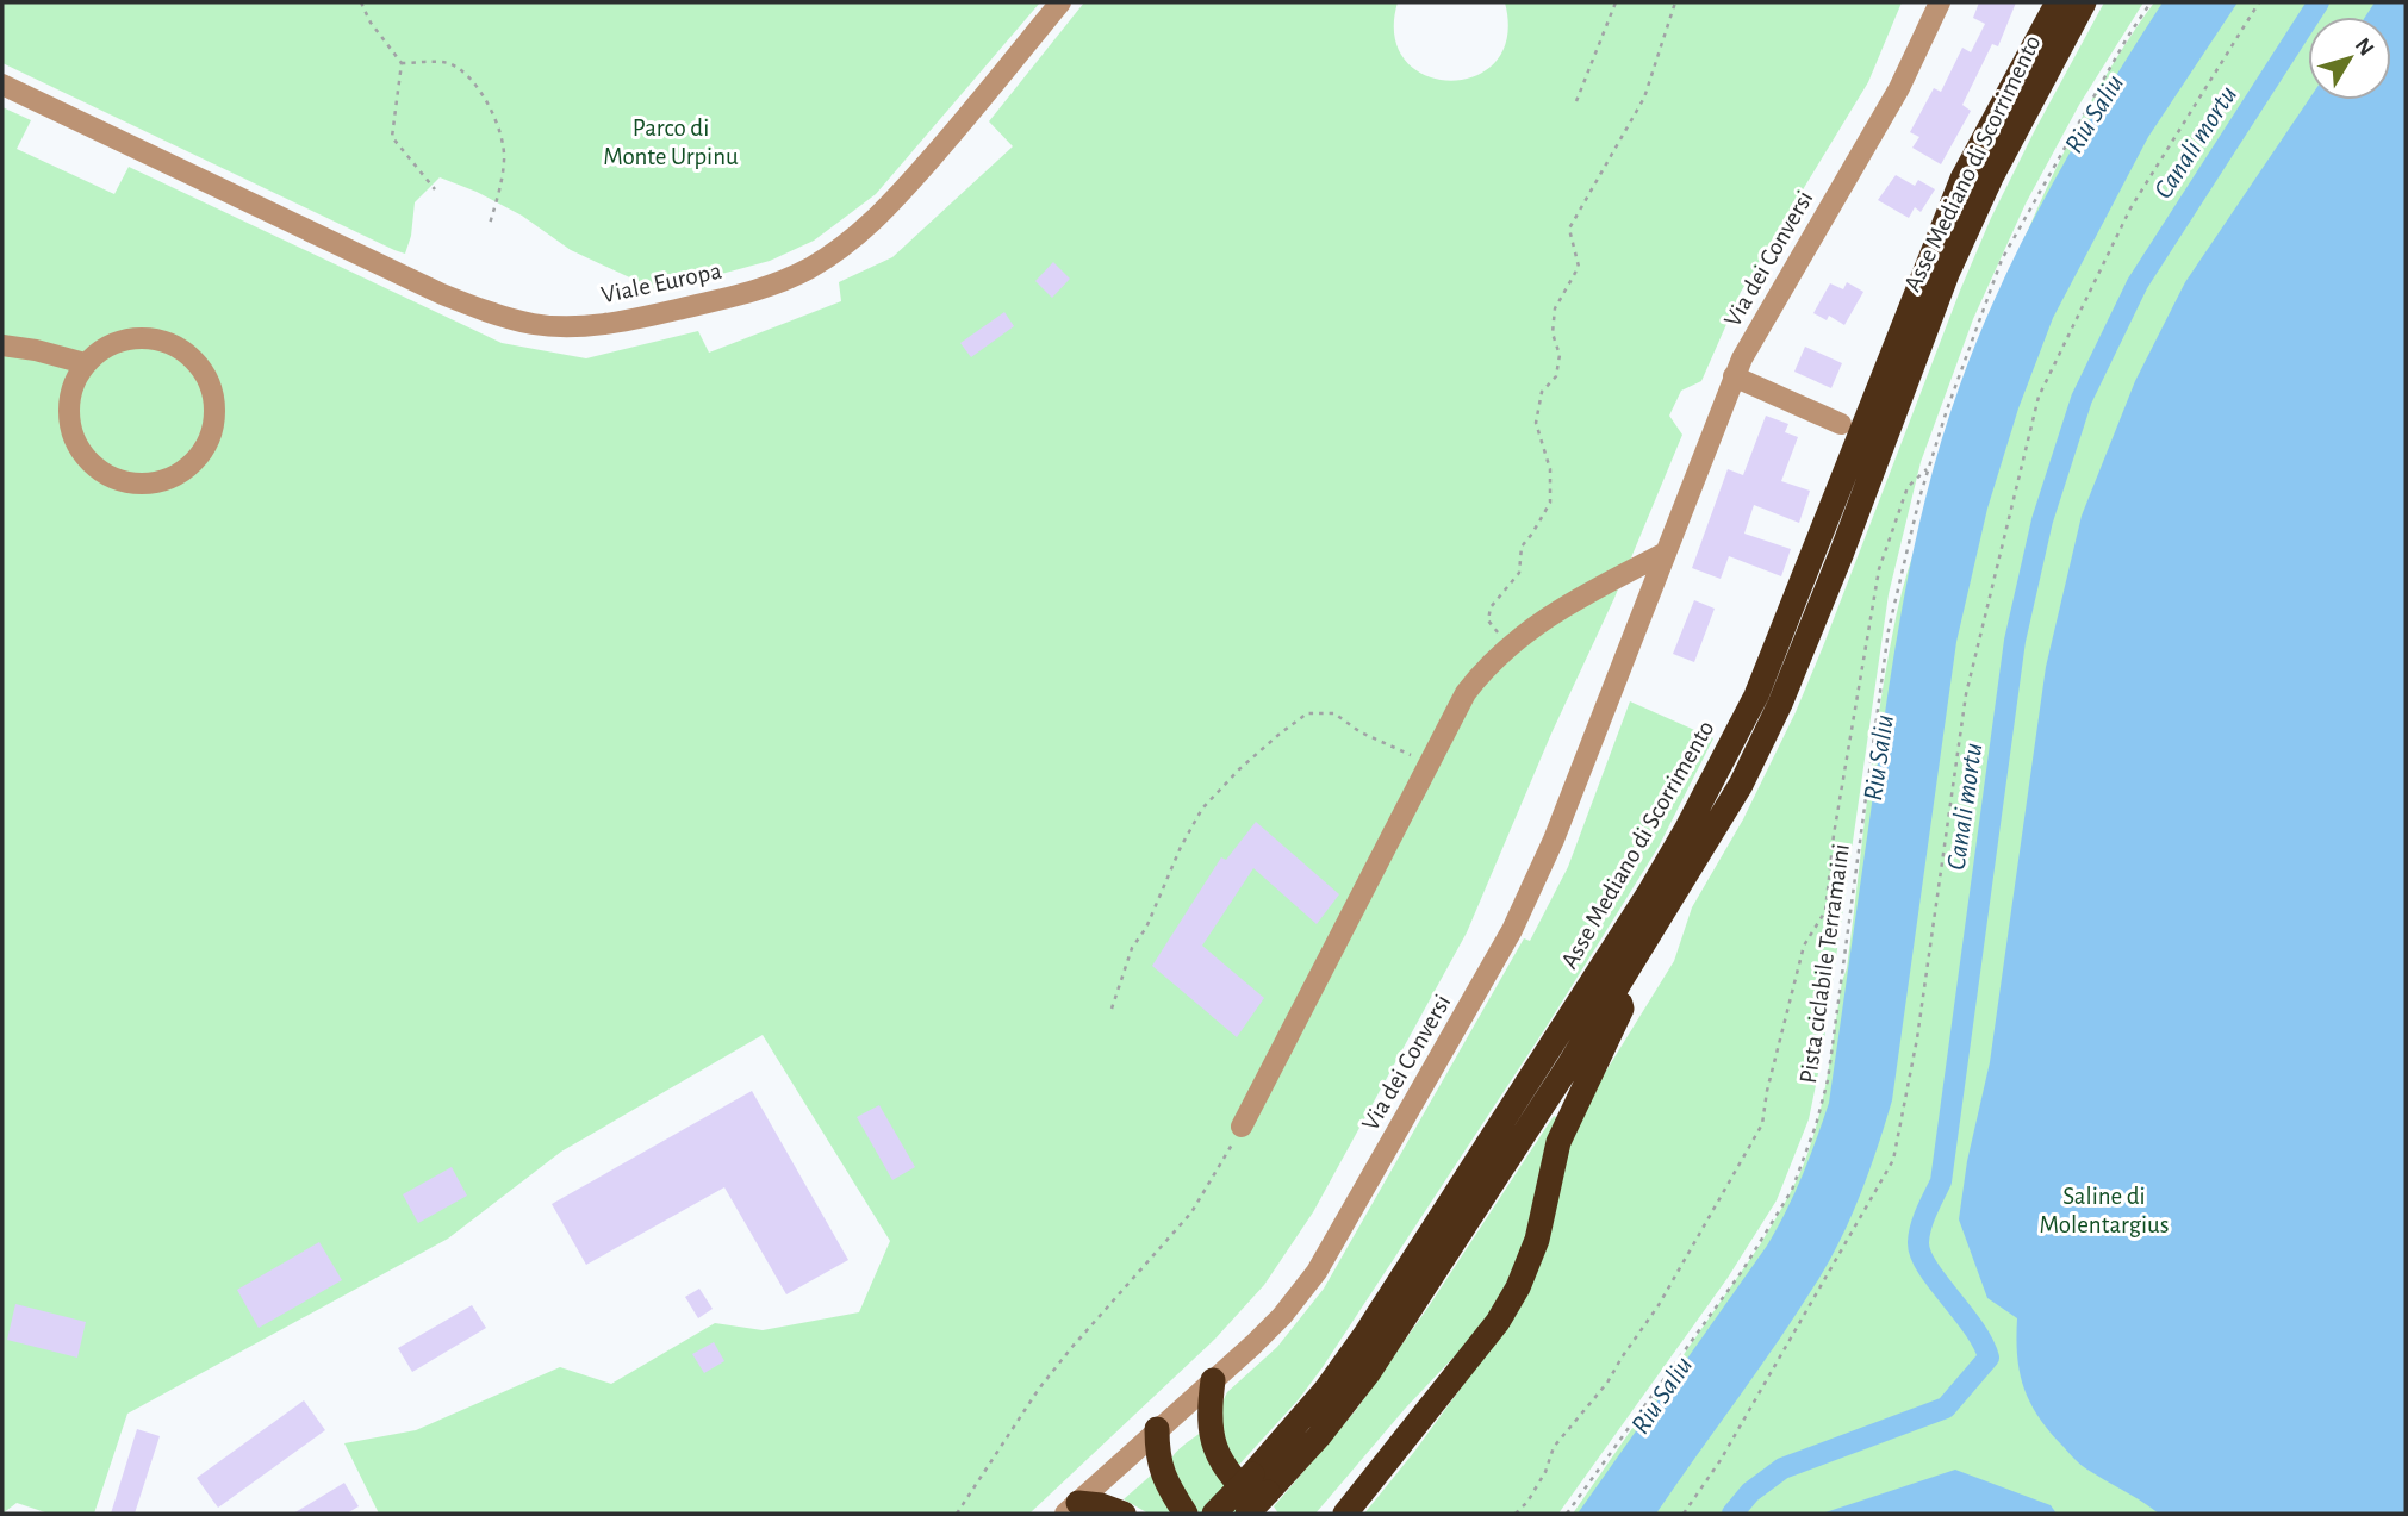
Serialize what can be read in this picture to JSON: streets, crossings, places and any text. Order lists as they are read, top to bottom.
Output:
{
  "streets": {
    "highway": ["Asse Mediano di Scorrimento"],
    "street": ["Via dei Conversi", "Viale Europa"],
    "path": ["Pista ciclabile Terramaini"]
  },
  "water": ["Riu Saliu", "Canali mortu"],
  "parks": ["Parco di Monte Urpinu", "Saline di Molentargius"],
  "north": "top right"
}
